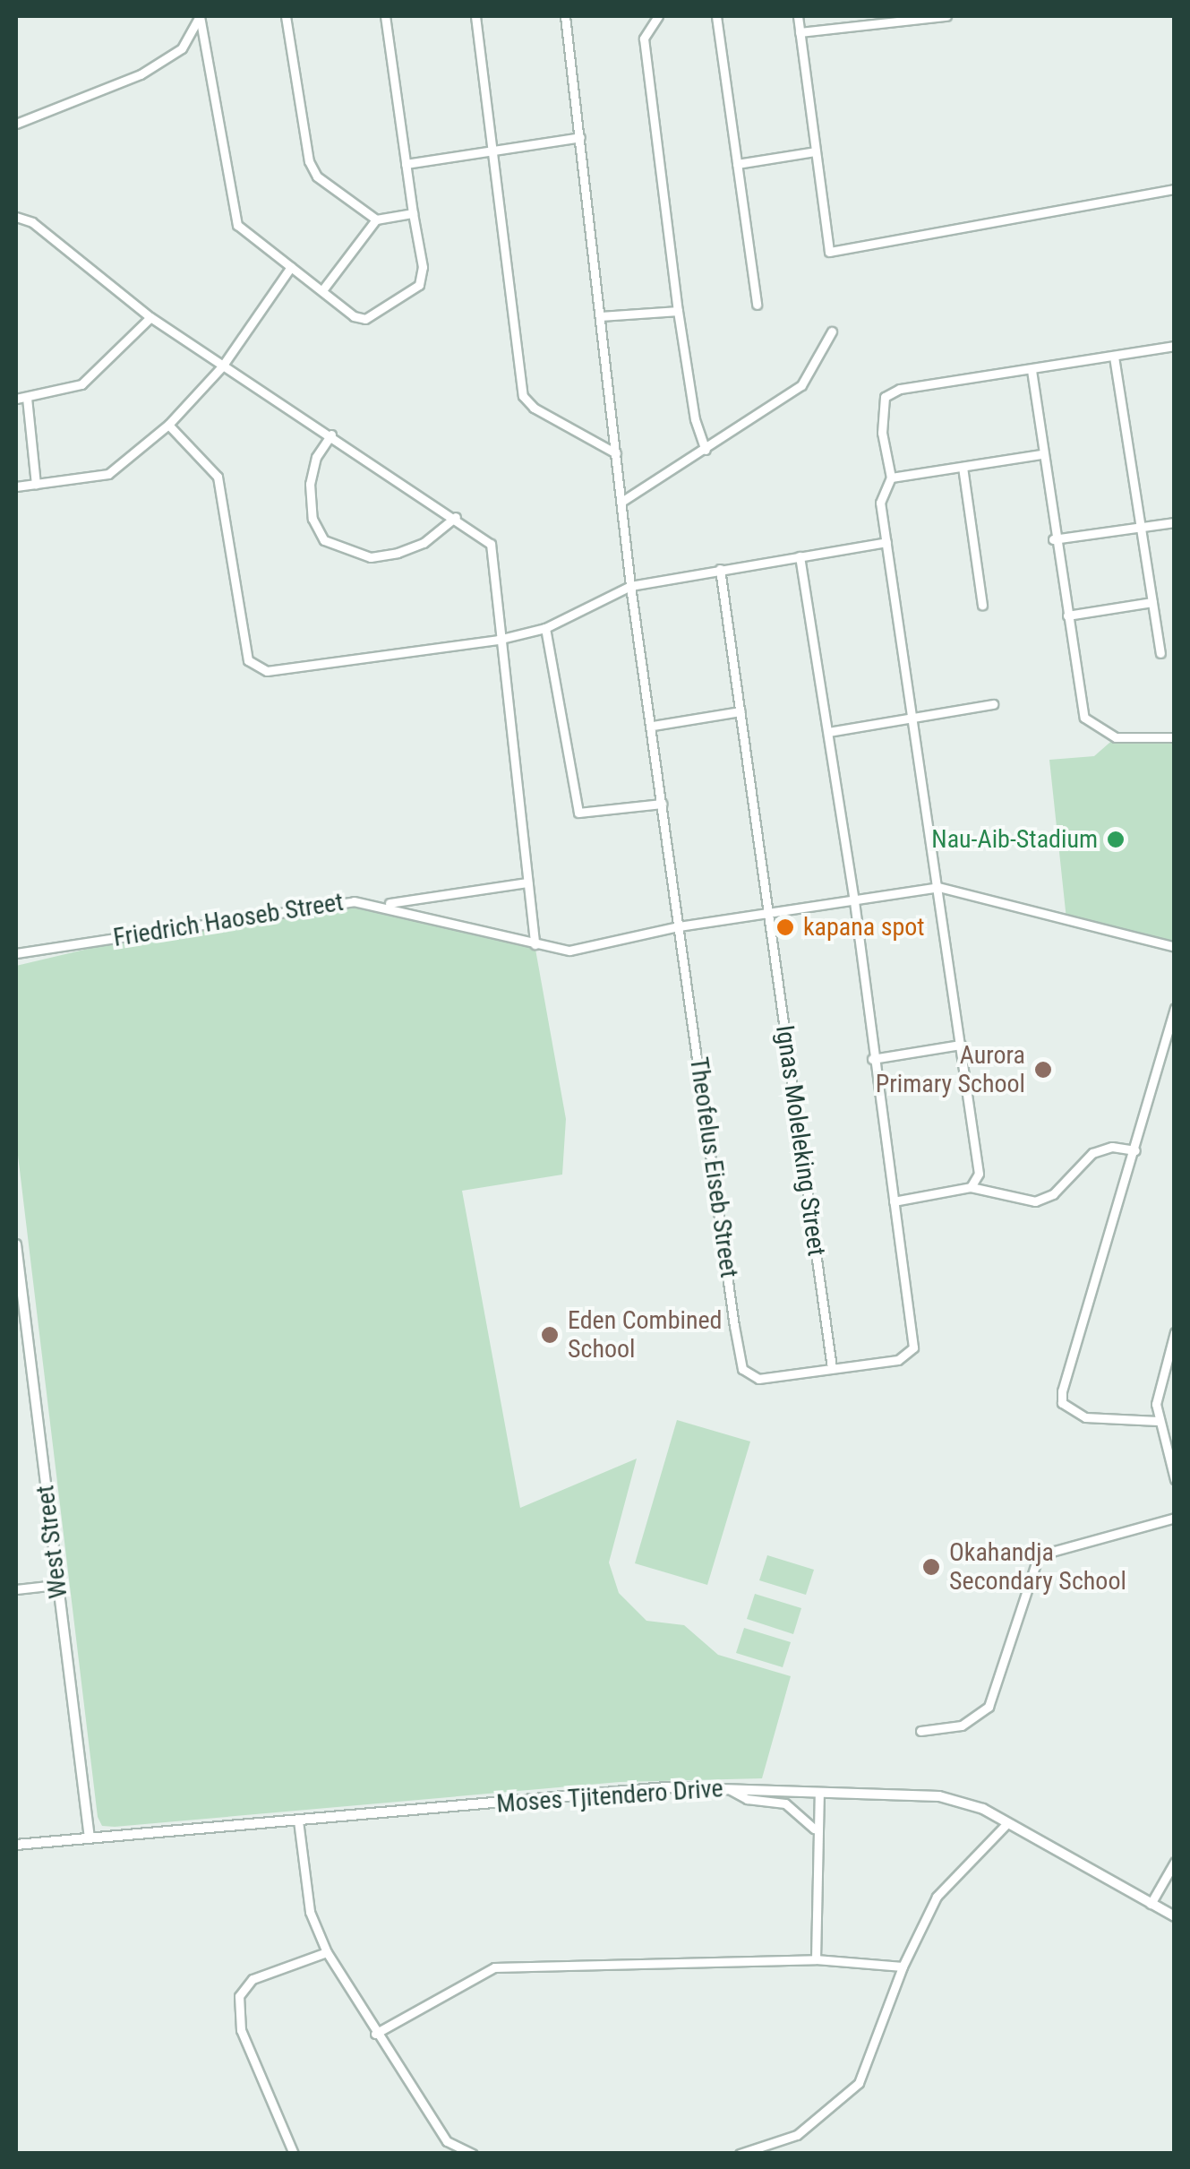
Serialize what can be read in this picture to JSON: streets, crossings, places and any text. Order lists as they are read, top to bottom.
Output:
{
  "streets": {
    "street": [
      "Friedrich Haoseb Street",
      "Ignas Moleleking Street",
      "Theofelus Eiseb Street",
      "West Street",
      "Moses Tjitendero Drive"
    ]
  },
  "crossings": [
    ["Friedrich Haoseb Street", "Ignas Moleleking Street"],
    ["Friedrich Haoseb Street", "Theofelus Eiseb Street"],
    ["Ignas Moleleking Street", "Theofelus Eiseb Street"],
    ["West Street", "Moses Tjitendero Drive"]
  ],
  "places": [
    "Nau-Aib-Stadium",
    "kapana spot",
    "Aurora Primary School",
    "Eden Combined School",
    "Okahandja Secondary School"
  ]
}
